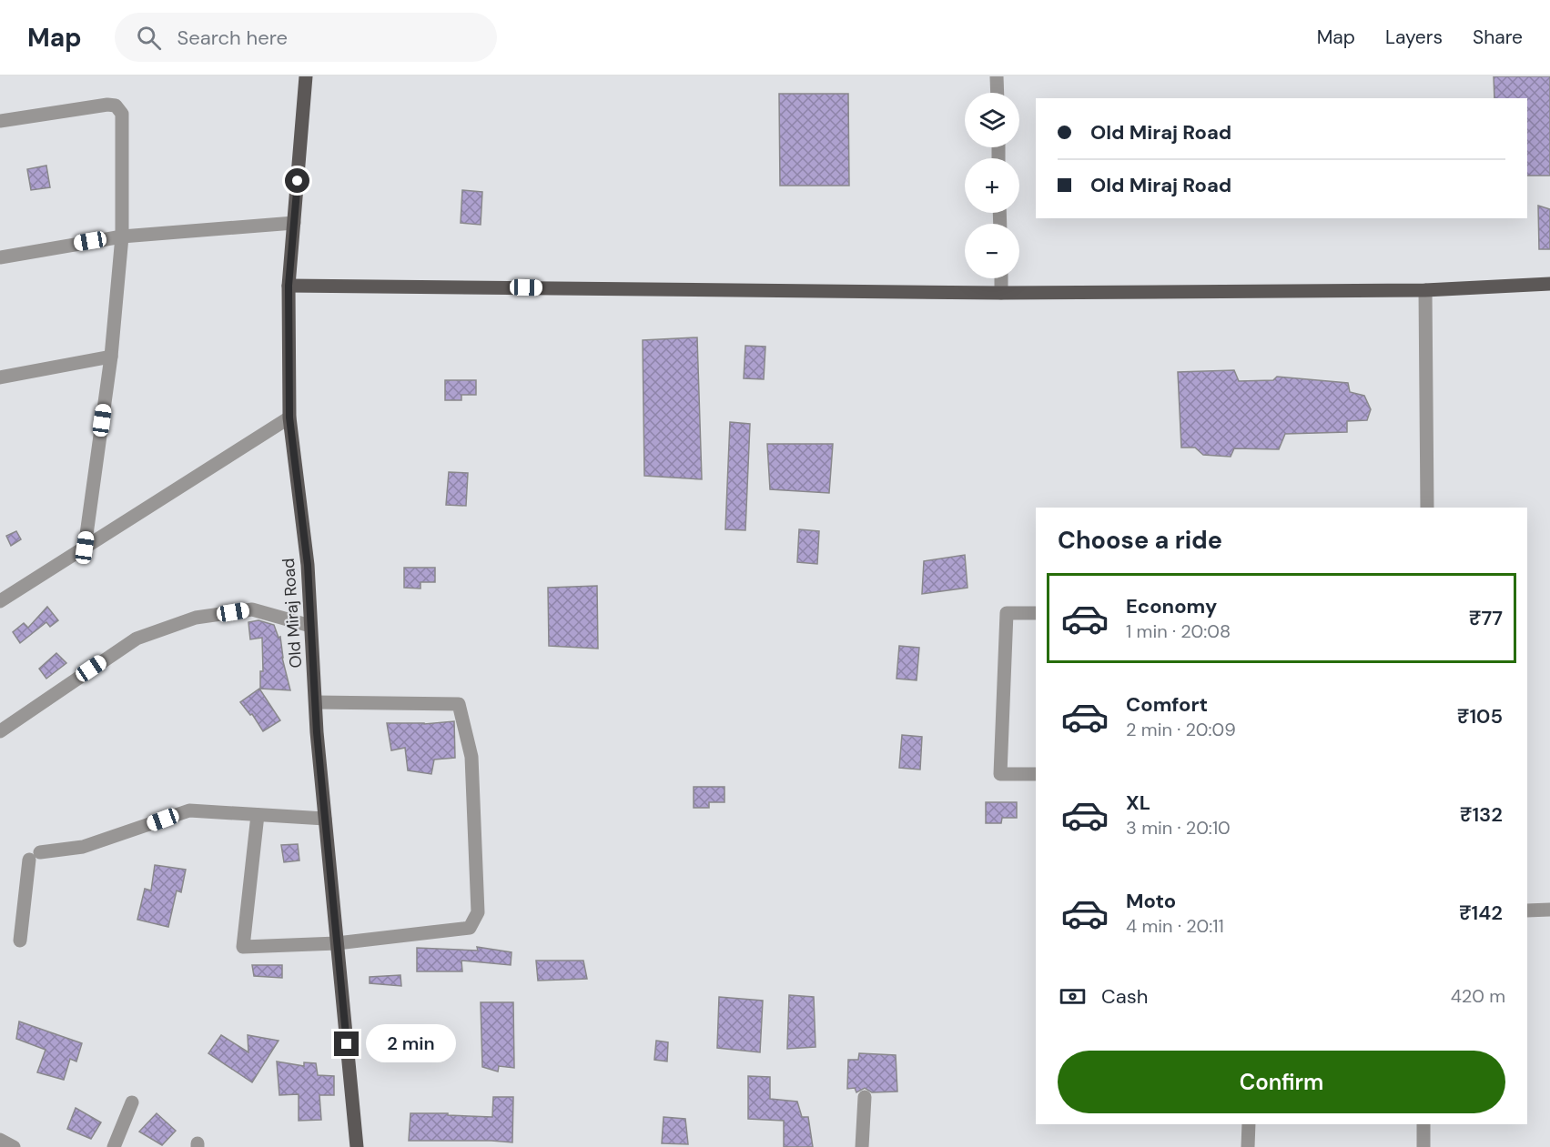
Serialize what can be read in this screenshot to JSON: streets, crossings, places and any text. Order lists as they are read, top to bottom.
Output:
{
  "streets": {
    "main road": ["Old Miraj Road"]
  },
  "page": {
    "header": "Map",
    "search": "Search here",
    "nav": ["Map", "Layers", "Share"],
    "map_buttons": ["+", "−"],
    "banner": ["Old Miraj Road", "Old Miraj Road"],
    "heading": "Choose a ride",
    "list": [
      {
        "name": "Economy",
        "note": "1 min · 20:08",
        "value": "₹77"
      },
      {
        "name": "Comfort",
        "note": "2 min · 20:09",
        "value": "₹105"
      },
      {
        "name": "XL",
        "note": "3 min · 20:10",
        "value": "₹132"
      },
      {
        "name": "Moto",
        "note": "4 min · 20:11",
        "value": "₹142"
      }
    ],
    "pay": ["Cash", "420 m"],
    "bubble": "2 min",
    "buttons": "Confirm"
  }
}
